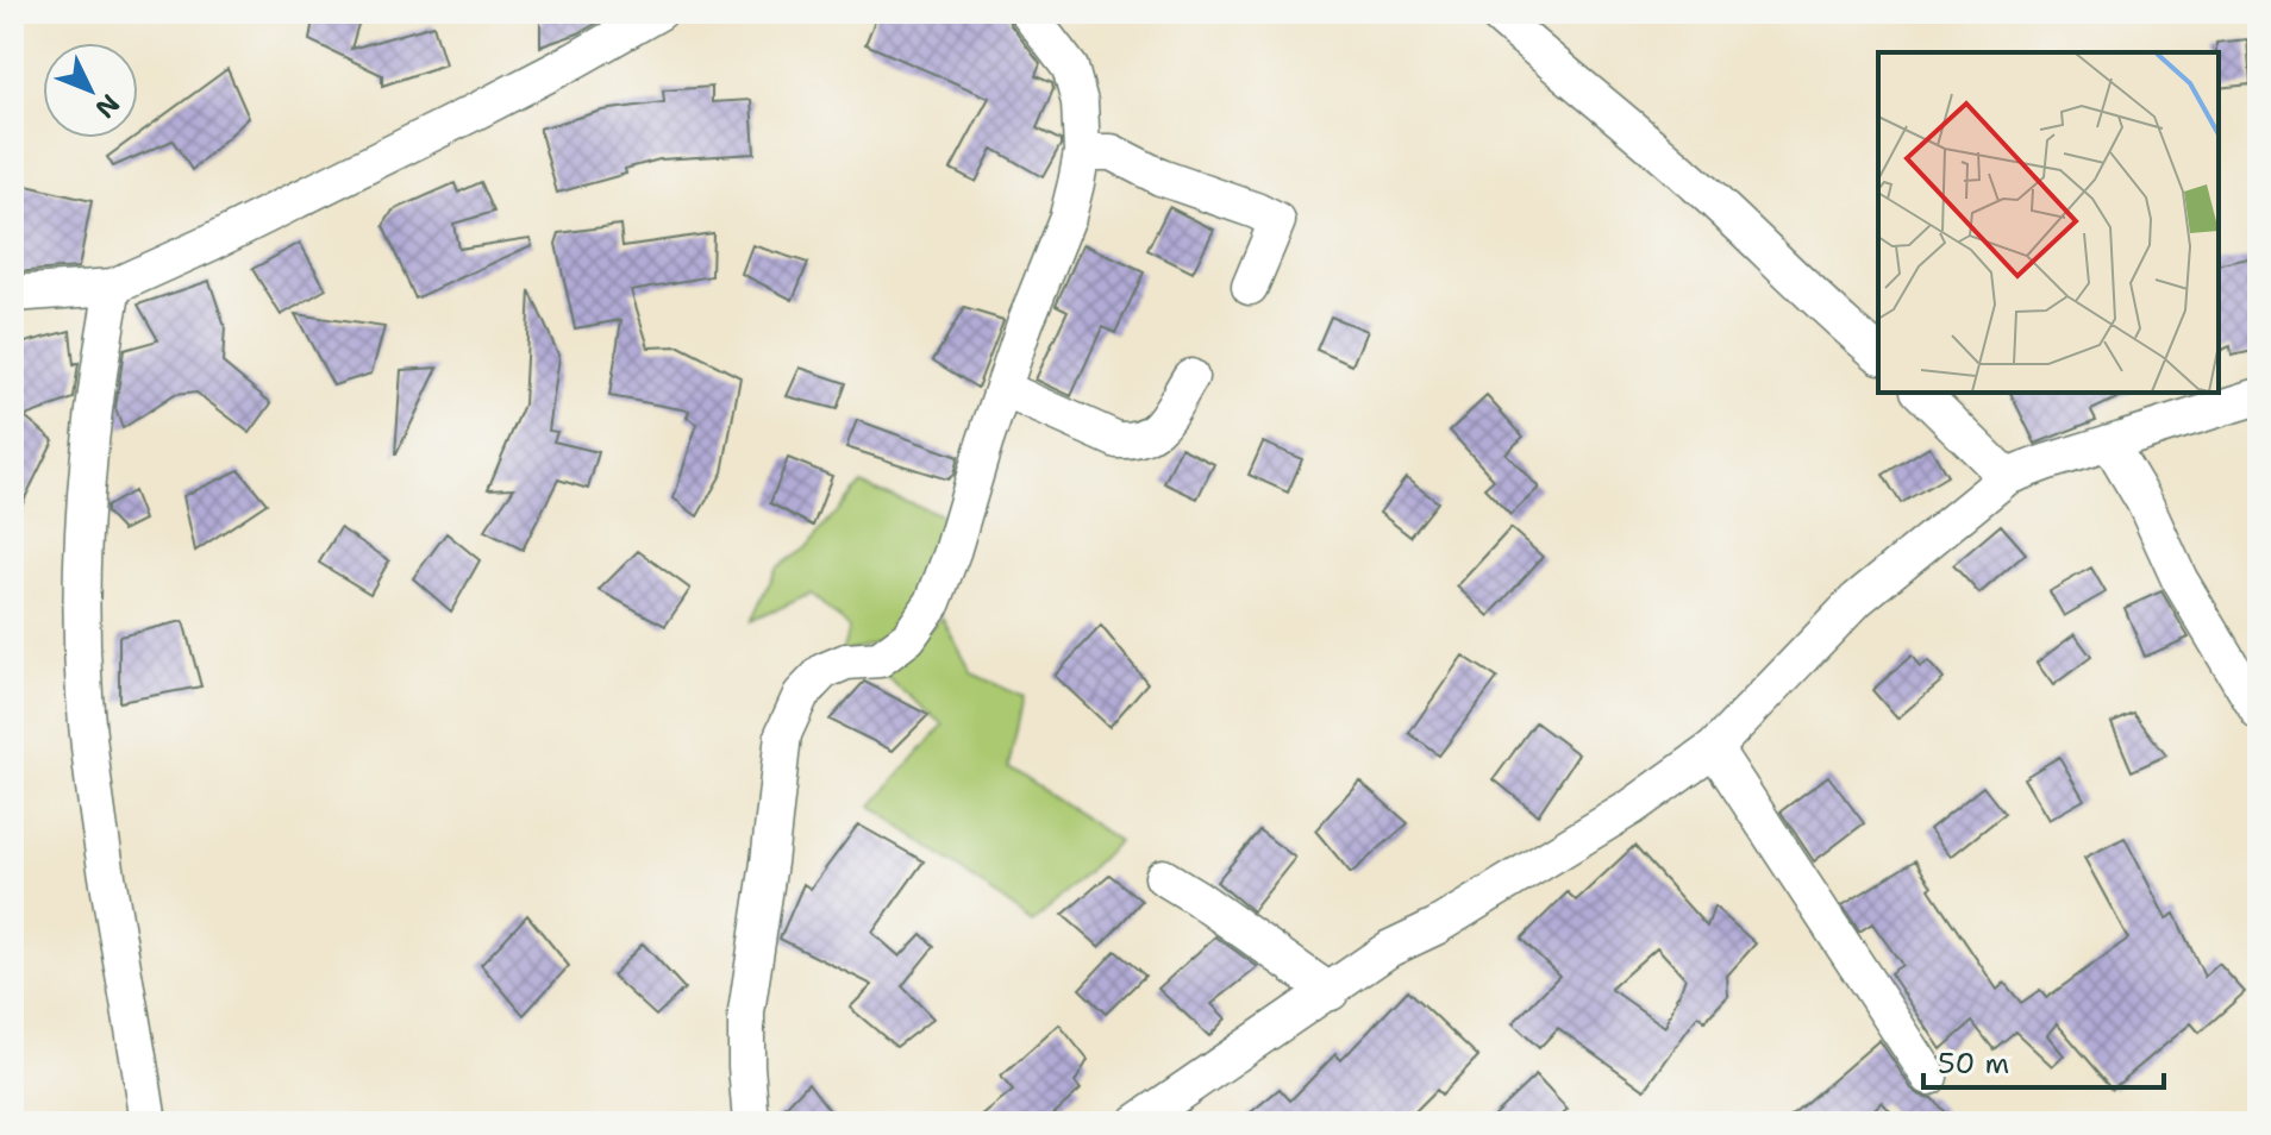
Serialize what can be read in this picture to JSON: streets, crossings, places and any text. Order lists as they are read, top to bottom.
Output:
{
  "scale_bar": "50 m",
  "north": "bottom right"
}
